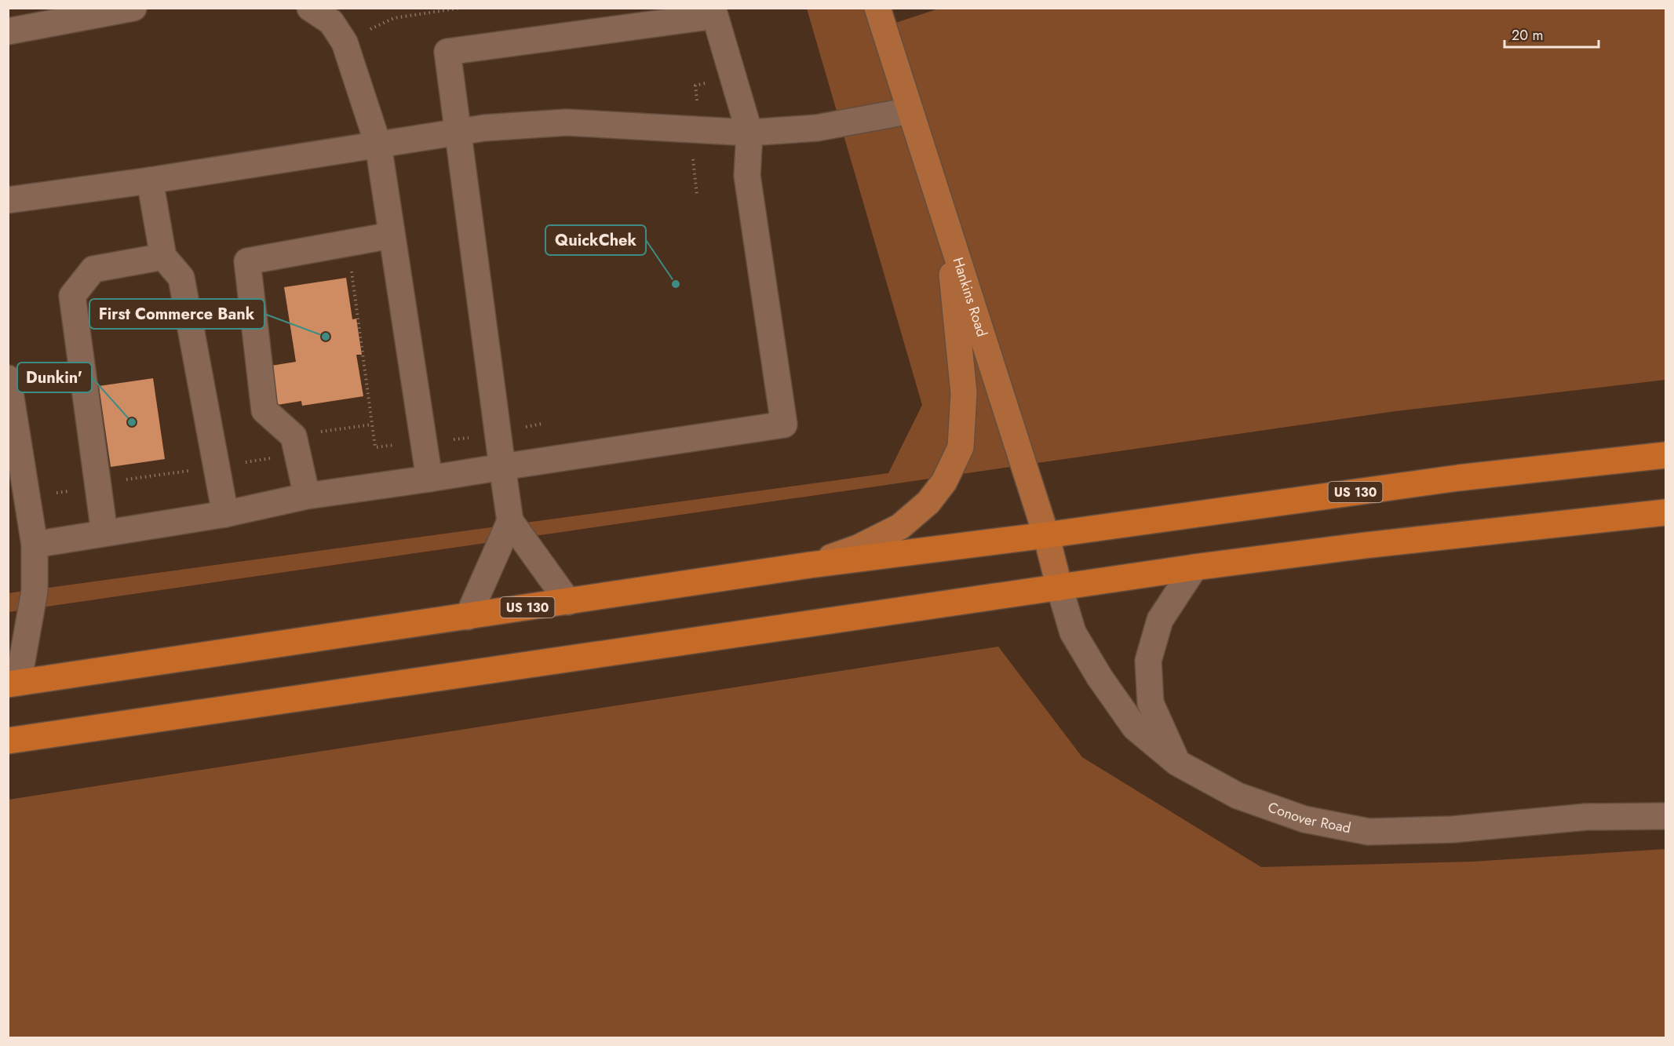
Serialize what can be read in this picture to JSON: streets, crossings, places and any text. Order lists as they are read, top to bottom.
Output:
{
  "streets": {
    "highway": ["US 130"],
    "main road": ["Hankins Road"],
    "street": ["Conover Road"]
  },
  "crossings": [
    ["Hankins Road", "US 130"],
    ["Hankins Road", "Conover Road"]
  ],
  "places": ["QuickChek", "First Commerce Bank", "Dunkin'"],
  "scale_bar": "20 m"
}
